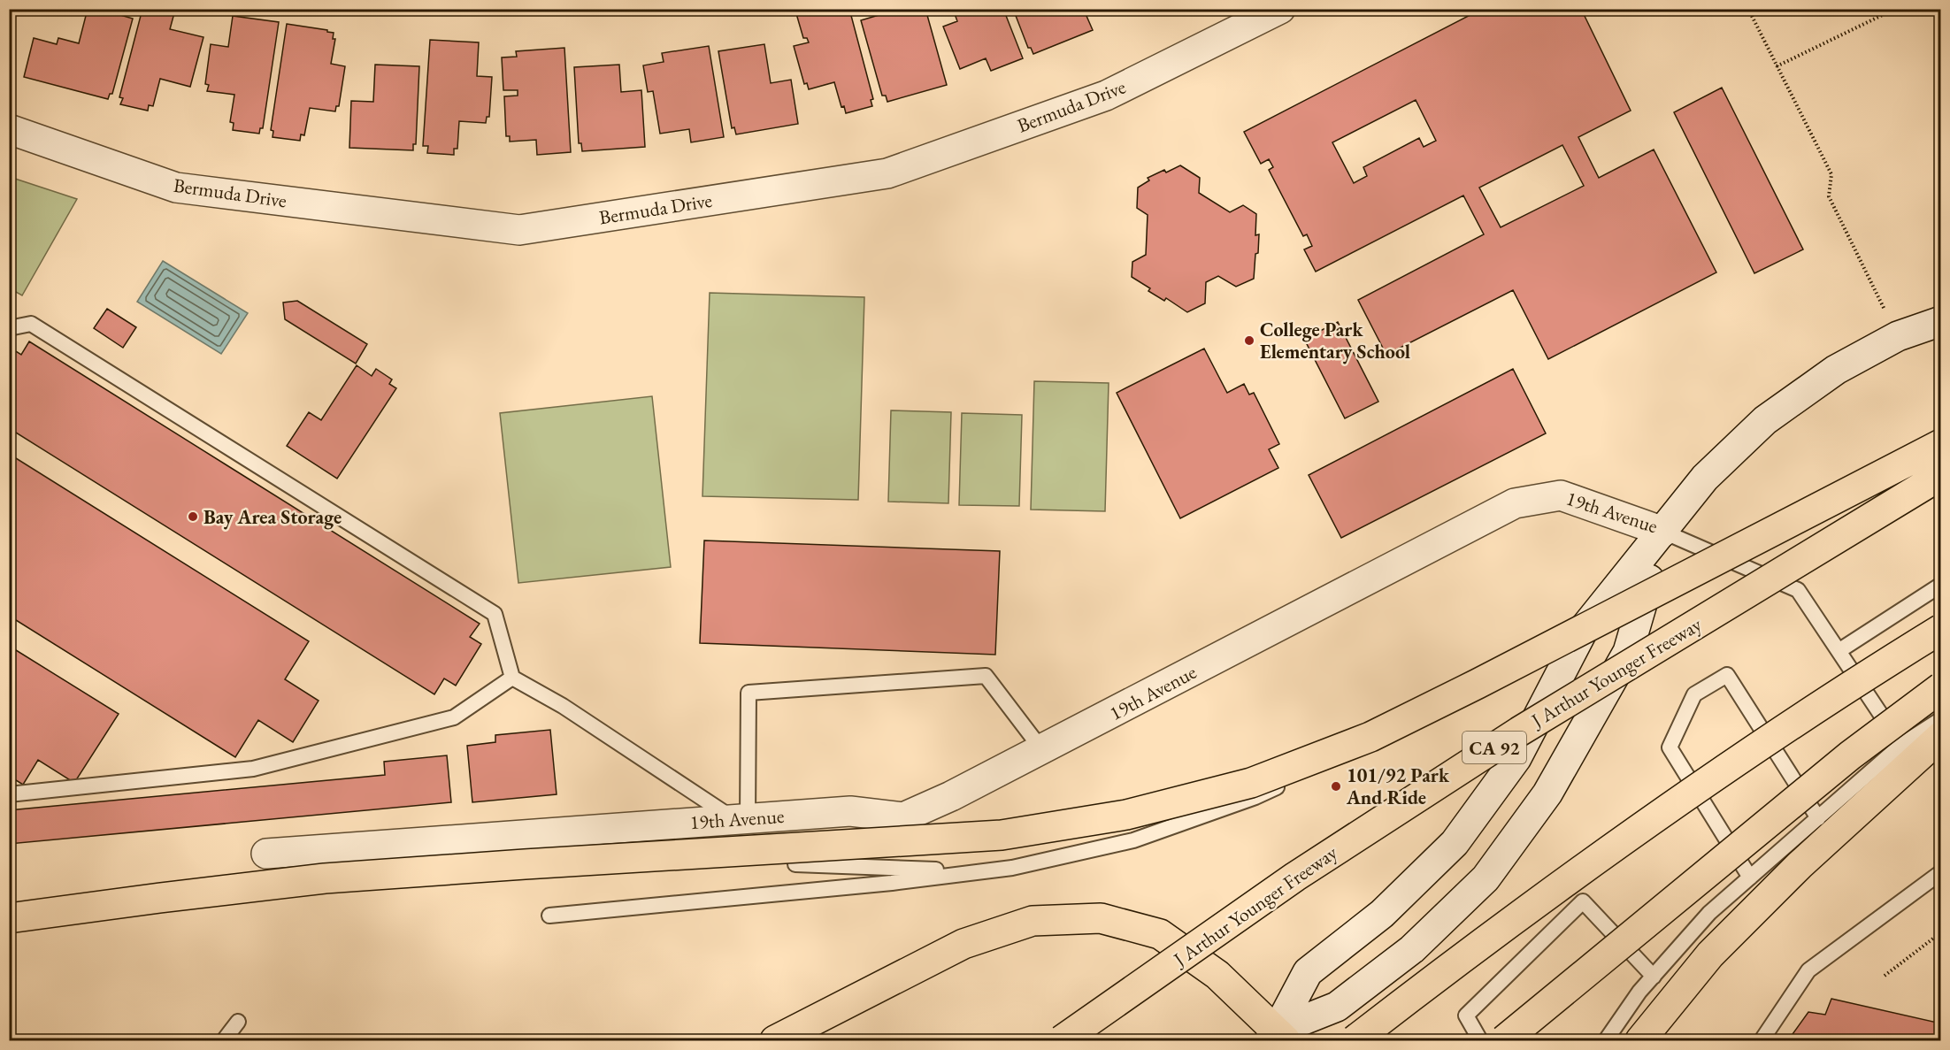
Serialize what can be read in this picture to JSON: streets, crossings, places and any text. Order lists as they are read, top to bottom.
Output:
{
  "streets": {
    "highway": ["J Arthur Younger Freeway", "CA 92"],
    "street": ["Bermuda Drive", "19th Avenue"]
  },
  "places": ["College Park Elementary School", "Bay Area Storage", "101/92 Park And Ride"]
}
